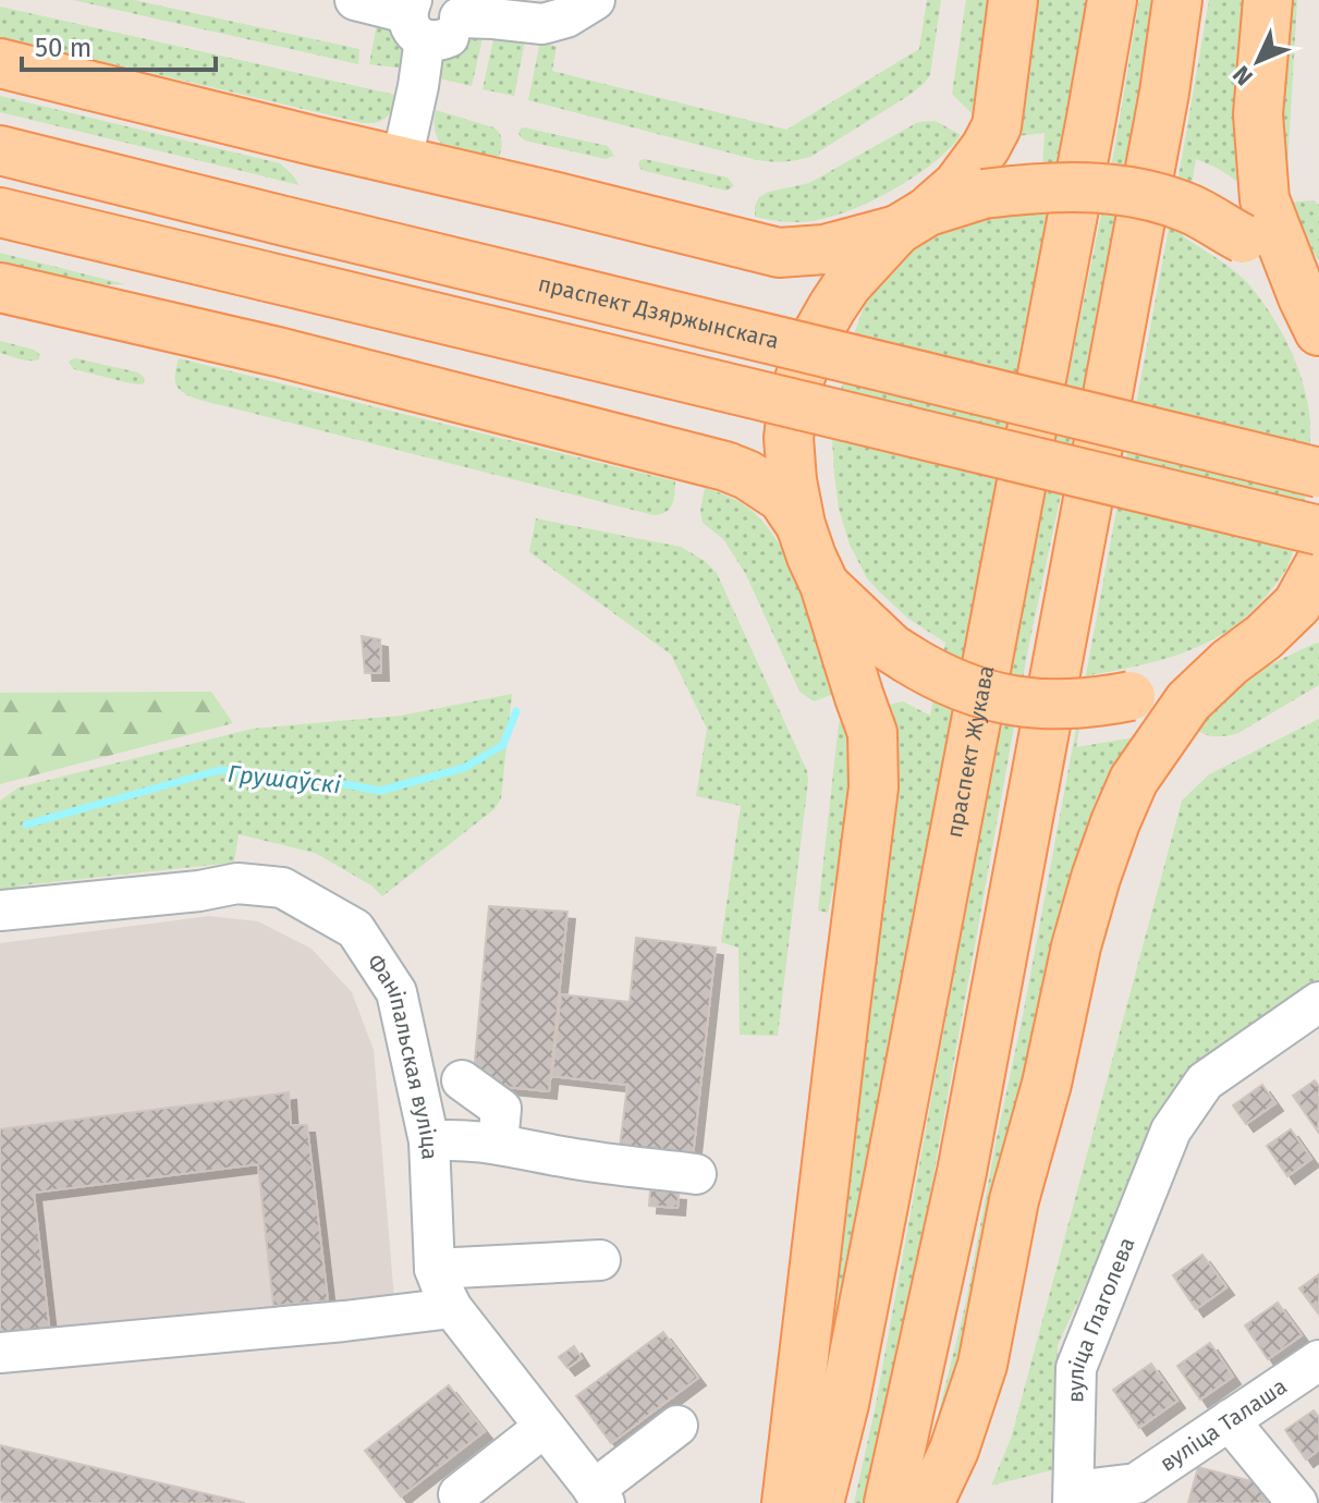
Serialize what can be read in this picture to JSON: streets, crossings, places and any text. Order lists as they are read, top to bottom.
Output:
{
  "streets": {
    "main road": ["праспект Дзяржынскага", "праспект Жукава"],
    "street": ["Фаніпальская вуліца", "вуліца Глаголева", "вуліца Талаша"]
  },
  "crossings": [
    ["вуліца Глаголева", "вуліца Талаша"]
  ],
  "water": ["Грушаўскі"],
  "scale_bar": "50 m",
  "north": "bottom left"
}
